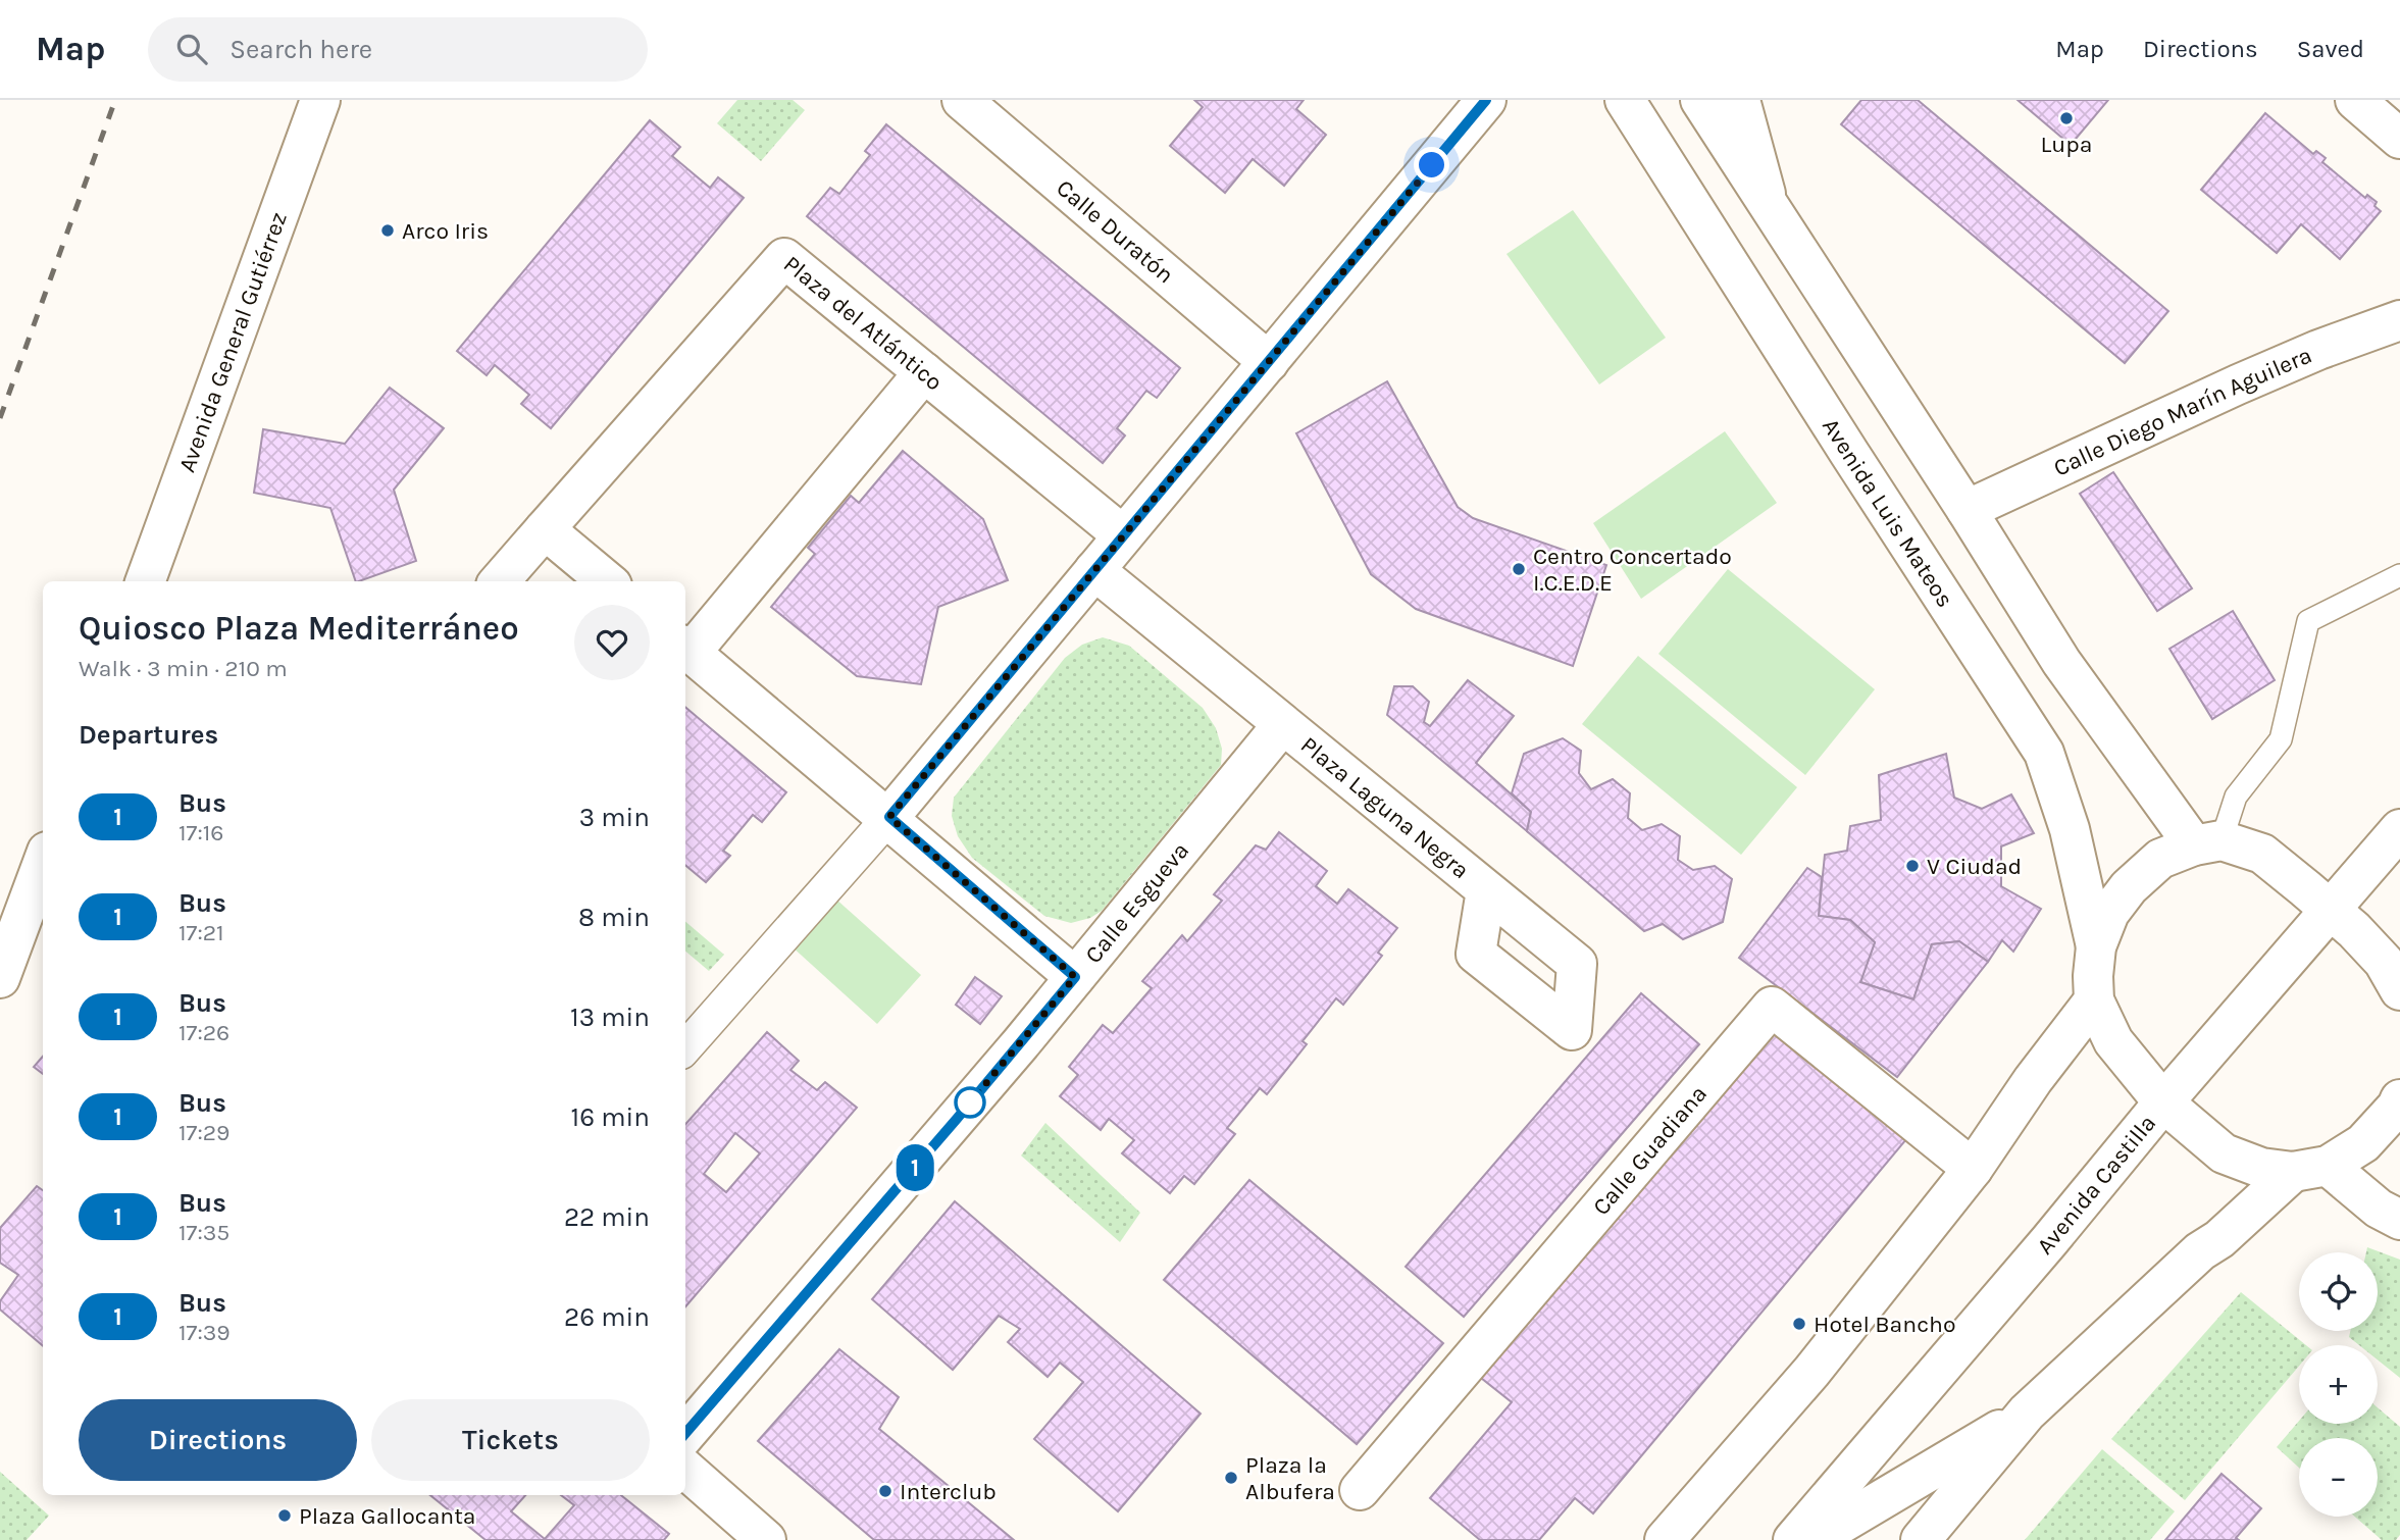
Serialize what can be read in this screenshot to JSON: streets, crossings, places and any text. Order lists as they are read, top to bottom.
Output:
{
  "streets": {
    "main road": [
      "Calle Duratón",
      "Plaza del Atlántico",
      "Avenida General Gutiérrez",
      "Calle Diego Marín Aguilera",
      "Avenida Luis Mateos",
      "Plaza Laguna Negra",
      "Calle Esgueva",
      "Calle Guadiana",
      "Avenida Castilla"
    ]
  },
  "crossings": [
    ["Plaza Laguna Negra", "Calle Esgueva"]
  ],
  "places": [
    "Lupa",
    "Arco Iris",
    "Centro Concertado I.C.E.D.E",
    "V Ciudad",
    "Hotel Bancho",
    "Plaza la Albufera",
    "Interclub",
    "Plaza Gallocanta"
  ],
  "lines": ["bus line 1"],
  "page": {
    "header": "Map",
    "search": "Search here",
    "nav": ["Map", "Directions", "Saved"],
    "on_map": "1",
    "heading": [
      ["Quiosco Plaza Mediterráneo", "Walk · 3 min · 210 m"],
      "Departures"
    ],
    "list": [
      {
        "mark": "1",
        "name": "Bus",
        "note": "17:16",
        "value": "3 min"
      },
      {
        "mark": "1",
        "name": "Bus",
        "note": "17:21",
        "value": "8 min"
      },
      {
        "mark": "1",
        "name": "Bus",
        "note": "17:26",
        "value": "13 min"
      },
      {
        "mark": "1",
        "name": "Bus",
        "note": "17:29",
        "value": "16 min"
      },
      {
        "mark": "1",
        "name": "Bus",
        "note": "17:35",
        "value": "22 min"
      },
      {
        "mark": "1",
        "name": "Bus",
        "note": "17:39",
        "value": "26 min"
      }
    ],
    "map_buttons": ["+", "−"],
    "buttons": ["Directions", "Tickets"]
  }
}
